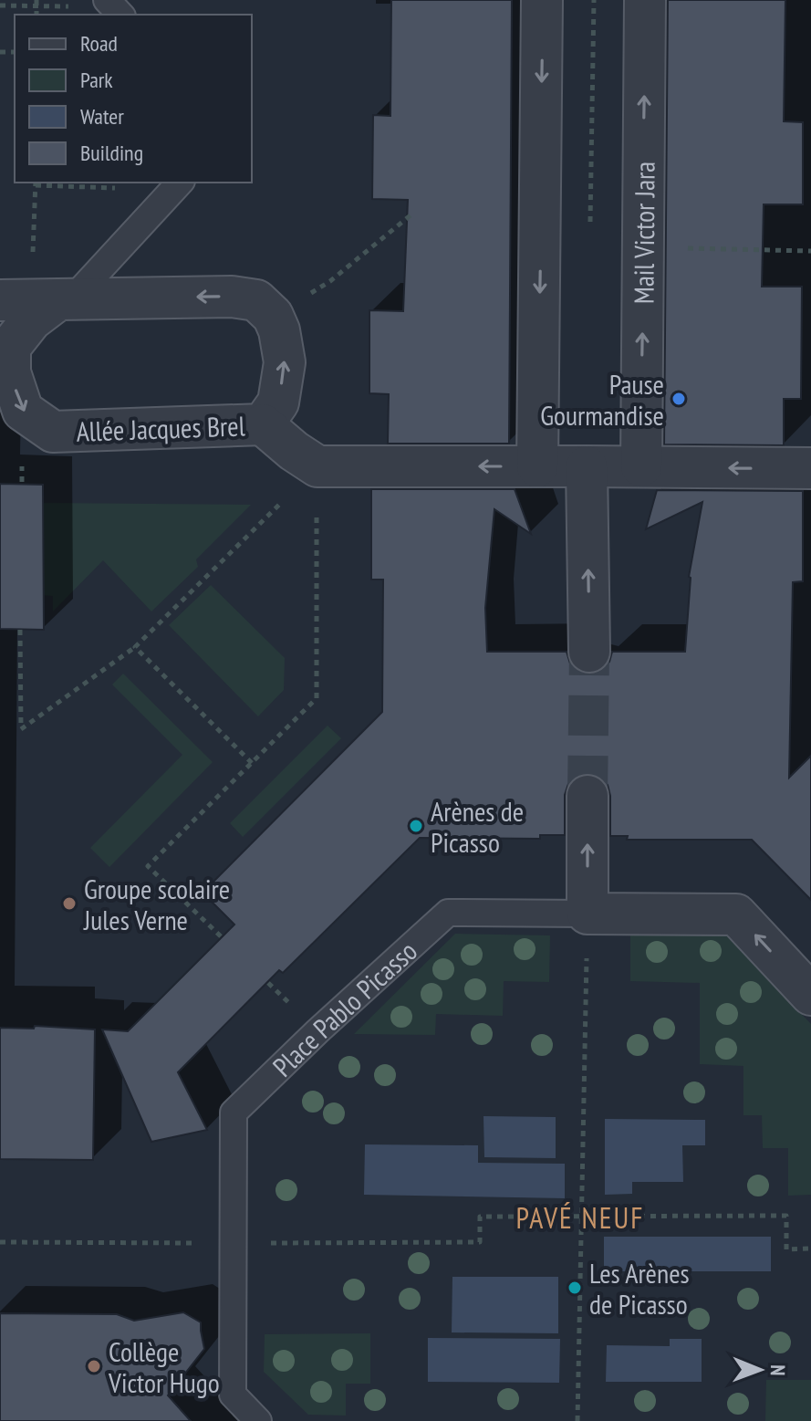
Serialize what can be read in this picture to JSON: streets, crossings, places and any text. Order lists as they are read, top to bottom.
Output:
{
  "streets": {
    "street": ["Mail Victor Jara", "Allée Jacques Brel", "Place Pablo Picasso"]
  },
  "districts": ["PAVÉ NEUF"],
  "places": [
    "Pause Gourmandise",
    "Arènes de Picasso",
    "Groupe scolaire Jules Verne",
    "Les Arènes de Picasso",
    "Collège Victor Hugo"
  ],
  "legend": [
    "Road",
    "Park",
    "Water",
    "Building"
  ],
  "north": "right"
}
